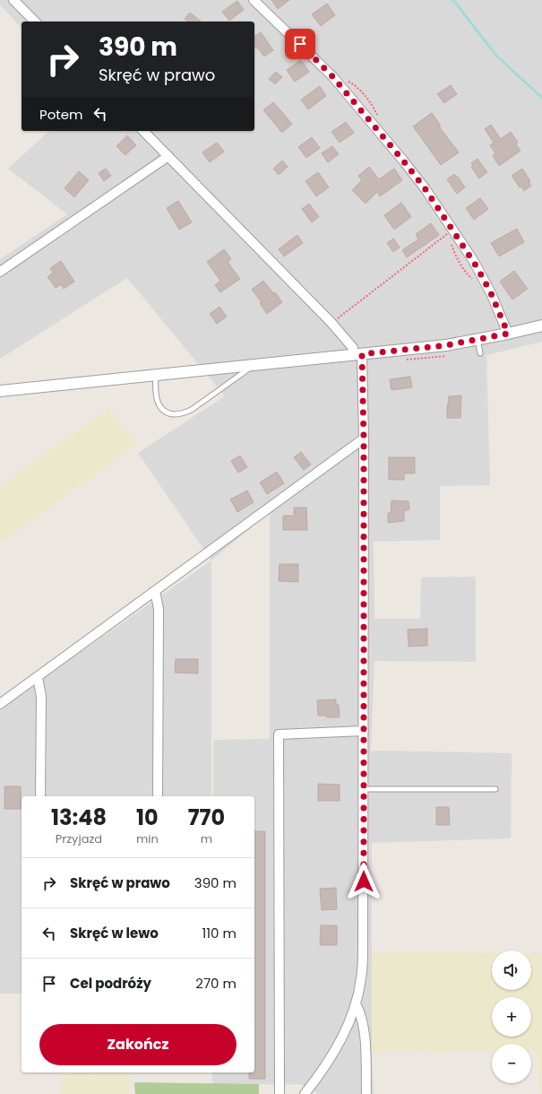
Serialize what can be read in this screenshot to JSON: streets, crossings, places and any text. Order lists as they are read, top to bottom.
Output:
{
  "page": {
    "turn": ["390 m", "Skręć w prawo"],
    "then": "Potem",
    "eta": [
      "13:48",
      "Przyjazd",
      "10",
      "min",
      "770",
      "m"
    ],
    "list": [
      {
        "name": "Skręć w prawo",
        "value": "390 m"
      },
      {
        "name": "Skręć w lewo",
        "value": "110 m"
      },
      {
        "name": "Cel podróży",
        "value": "270 m"
      }
    ],
    "map_buttons": ["+", "−"],
    "buttons": "Zakończ"
  }
}
